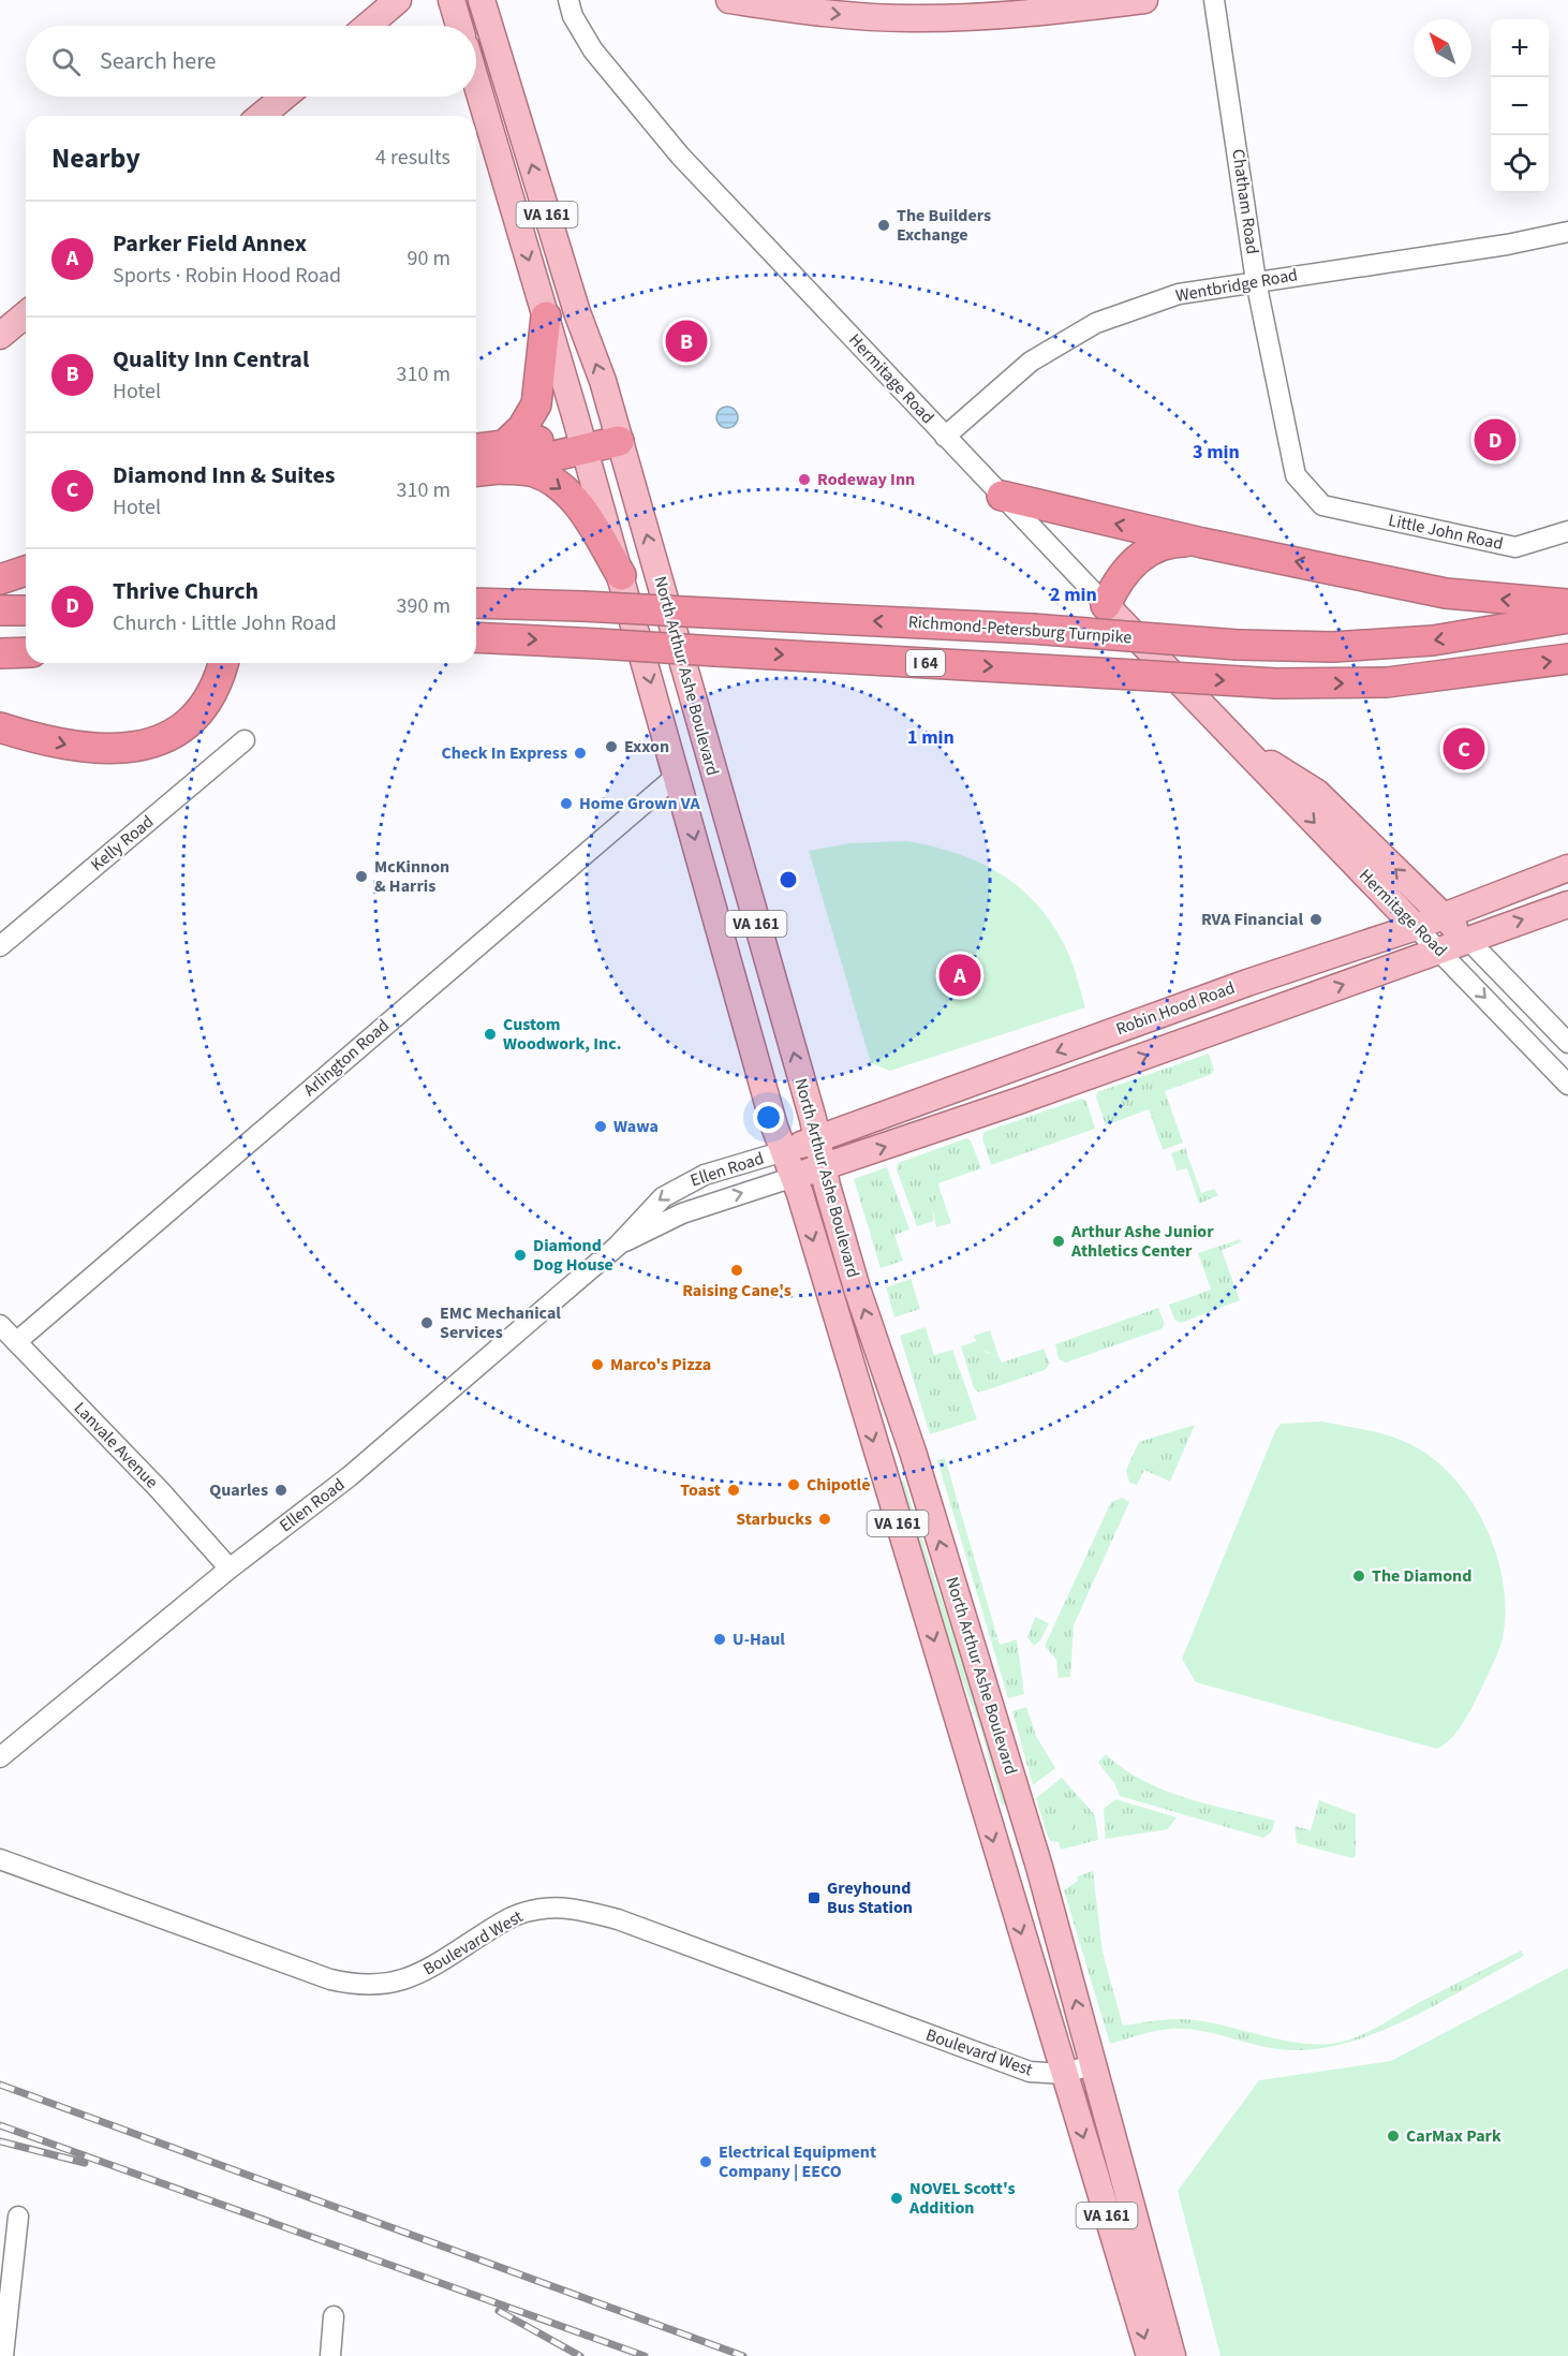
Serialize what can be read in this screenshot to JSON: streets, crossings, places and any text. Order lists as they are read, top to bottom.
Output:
{
  "streets": {
    "highway": ["Richmond-Petersburg Turnpike", "I 64"],
    "main road": [
      "VA 161",
      "Hermitage Road",
      "North Arthur Ashe Boulevard",
      "Robin Hood Road"
    ],
    "street": [
      "Chatham Road",
      "Wentbridge Road",
      "Little John Road",
      "Kelly Road",
      "Arlington Road",
      "Ellen Road",
      "Lanvale Avenue",
      "Boulevard West"
    ]
  },
  "crossings": [
    ["Chatham Road", "Wentbridge Road"],
    ["Chatham Road", "Little John Road"],
    ["Wentbridge Road", "Hermitage Road"],
    ["Hermitage Road", "Robin Hood Road"],
    ["North Arthur Ashe Boulevard", "Robin Hood Road"],
    ["North Arthur Ashe Boulevard", "Arlington Road"],
    ["North Arthur Ashe Boulevard", "Ellen Road"],
    ["North Arthur Ashe Boulevard", "Boulevard West"],
    ["Robin Hood Road", "Ellen Road"],
    ["Arlington Road", "Lanvale Avenue"],
    ["Ellen Road", "Lanvale Avenue"]
  ],
  "places": {
    "other": [
      "The Builders Exchange",
      "Rodeway Inn",
      "Exxon",
      "Check In Express",
      "Home Grown VA",
      "McKinnon & Harris",
      "RVA Financial",
      "Custom Woodwork, Inc.",
      "Wawa",
      "Arthur Ashe Junior Athletics Center",
      "Diamond Dog House",
      "Raising Cane's",
      "EMC Mechanical Services",
      "Marco's Pizza",
      "Chipotle",
      "Quarles",
      "Toast",
      "Starbucks",
      "The Diamond",
      "U-Haul",
      "CarMax Park",
      "Electrical Equipment Company | EECO",
      "NOVEL Scott's Addition"
    ],
    "transit": ["Greyhound Bus Station"]
  },
  "north": "top left",
  "page": {
    "map_buttons": ["+", "−"],
    "search": "Search here",
    "heading": ["Nearby", "4 results"],
    "list": [
      {
        "mark": "A",
        "name": "Parker Field Annex",
        "note": "Sports · Robin Hood Road",
        "value": "90 m"
      },
      {
        "mark": "B",
        "name": "Quality Inn Central",
        "note": "Hotel",
        "value": "310 m"
      },
      {
        "mark": "C",
        "name": "Diamond Inn & Suites",
        "note": "Hotel",
        "value": "310 m"
      },
      {
        "mark": "D",
        "name": "Thrive Church",
        "note": "Church · Little John Road",
        "value": "390 m"
      }
    ],
    "pins": [
      "B",
      "D",
      "C",
      "A"
    ]
  },
  "rings": ["3 min", "2 min", "1 min"]
}
